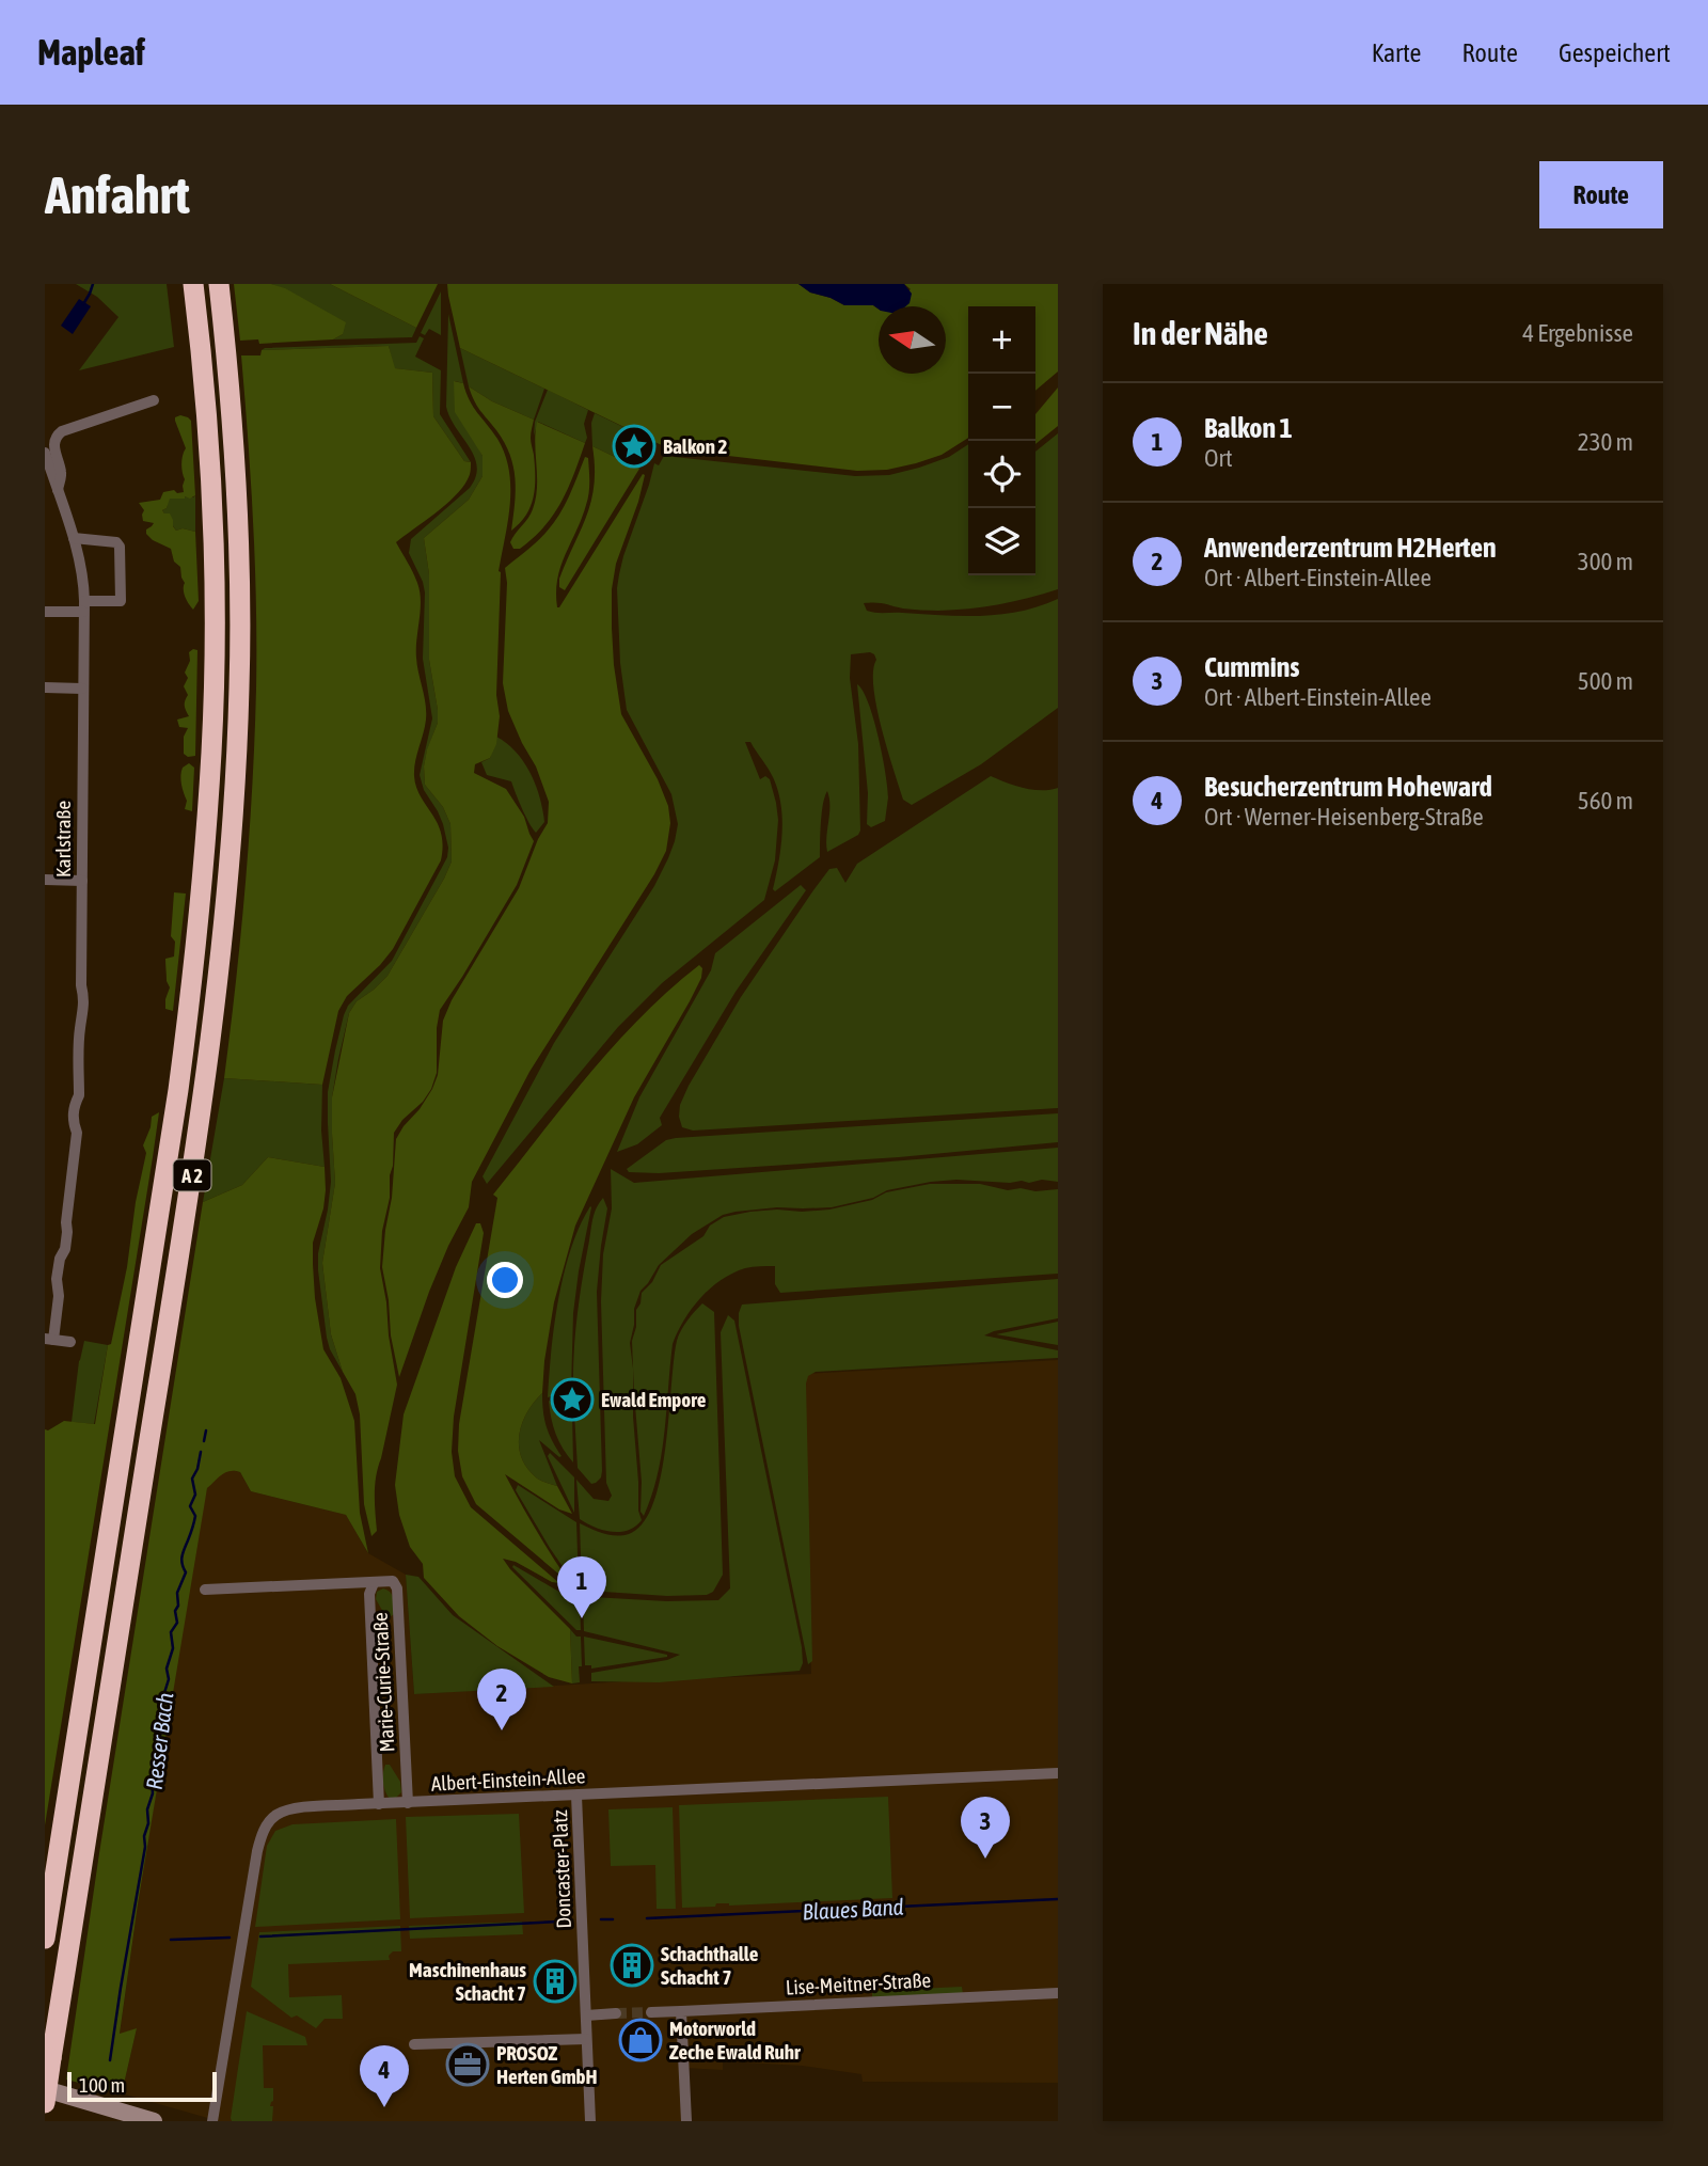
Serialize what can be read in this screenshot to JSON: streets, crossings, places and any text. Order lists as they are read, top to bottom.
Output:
{
  "streets": {
    "highway": ["A 2"],
    "street": [
      "Karlstraße",
      "Marie-Curie-Straße",
      "Albert-Einstein-Allee",
      "Doncaster-Platz",
      "Lise-Meitner-Straße"
    ]
  },
  "crossings": [
    ["Marie-Curie-Straße", "Albert-Einstein-Allee"],
    ["Albert-Einstein-Allee", "Doncaster-Platz"]
  ],
  "water": ["Resser Bach", "Blaues Band"],
  "places": {
    "place": ["Balkon 2", "Ewald Empore"],
    "building": ["Schachthalle Schacht 7", "Maschinenhaus Schacht 7"],
    "shop": ["Motorworld Zeche Ewald Ruhr"],
    "office": ["PROSOZ Herten GmbH"]
  },
  "scale_bar": "100 m",
  "north": "left",
  "page": {
    "header": "Mapleaf",
    "nav": ["Karte", "Route", "Gespeichert"],
    "buttons": "Route",
    "title": "Anfahrt",
    "heading": ["In der Nähe", "4 Ergebnisse"],
    "map_buttons": ["+", "−"],
    "list": [
      {
        "mark": "1",
        "name": "Balkon 1",
        "note": "Ort",
        "value": "230 m"
      },
      {
        "mark": "2",
        "name": "Anwenderzentrum H2Herten",
        "note": "Ort · Albert-Einstein-Allee",
        "value": "300 m"
      },
      {
        "mark": "3",
        "name": "Cummins",
        "note": "Ort · Albert-Einstein-Allee",
        "value": "500 m"
      },
      {
        "mark": "4",
        "name": "Besucherzentrum Hoheward",
        "note": "Ort · Werner-Heisenberg-Straße",
        "value": "560 m"
      }
    ],
    "pins": [
      "1",
      "2",
      "3",
      "4"
    ],
    "scale": "100 m"
  }
}
